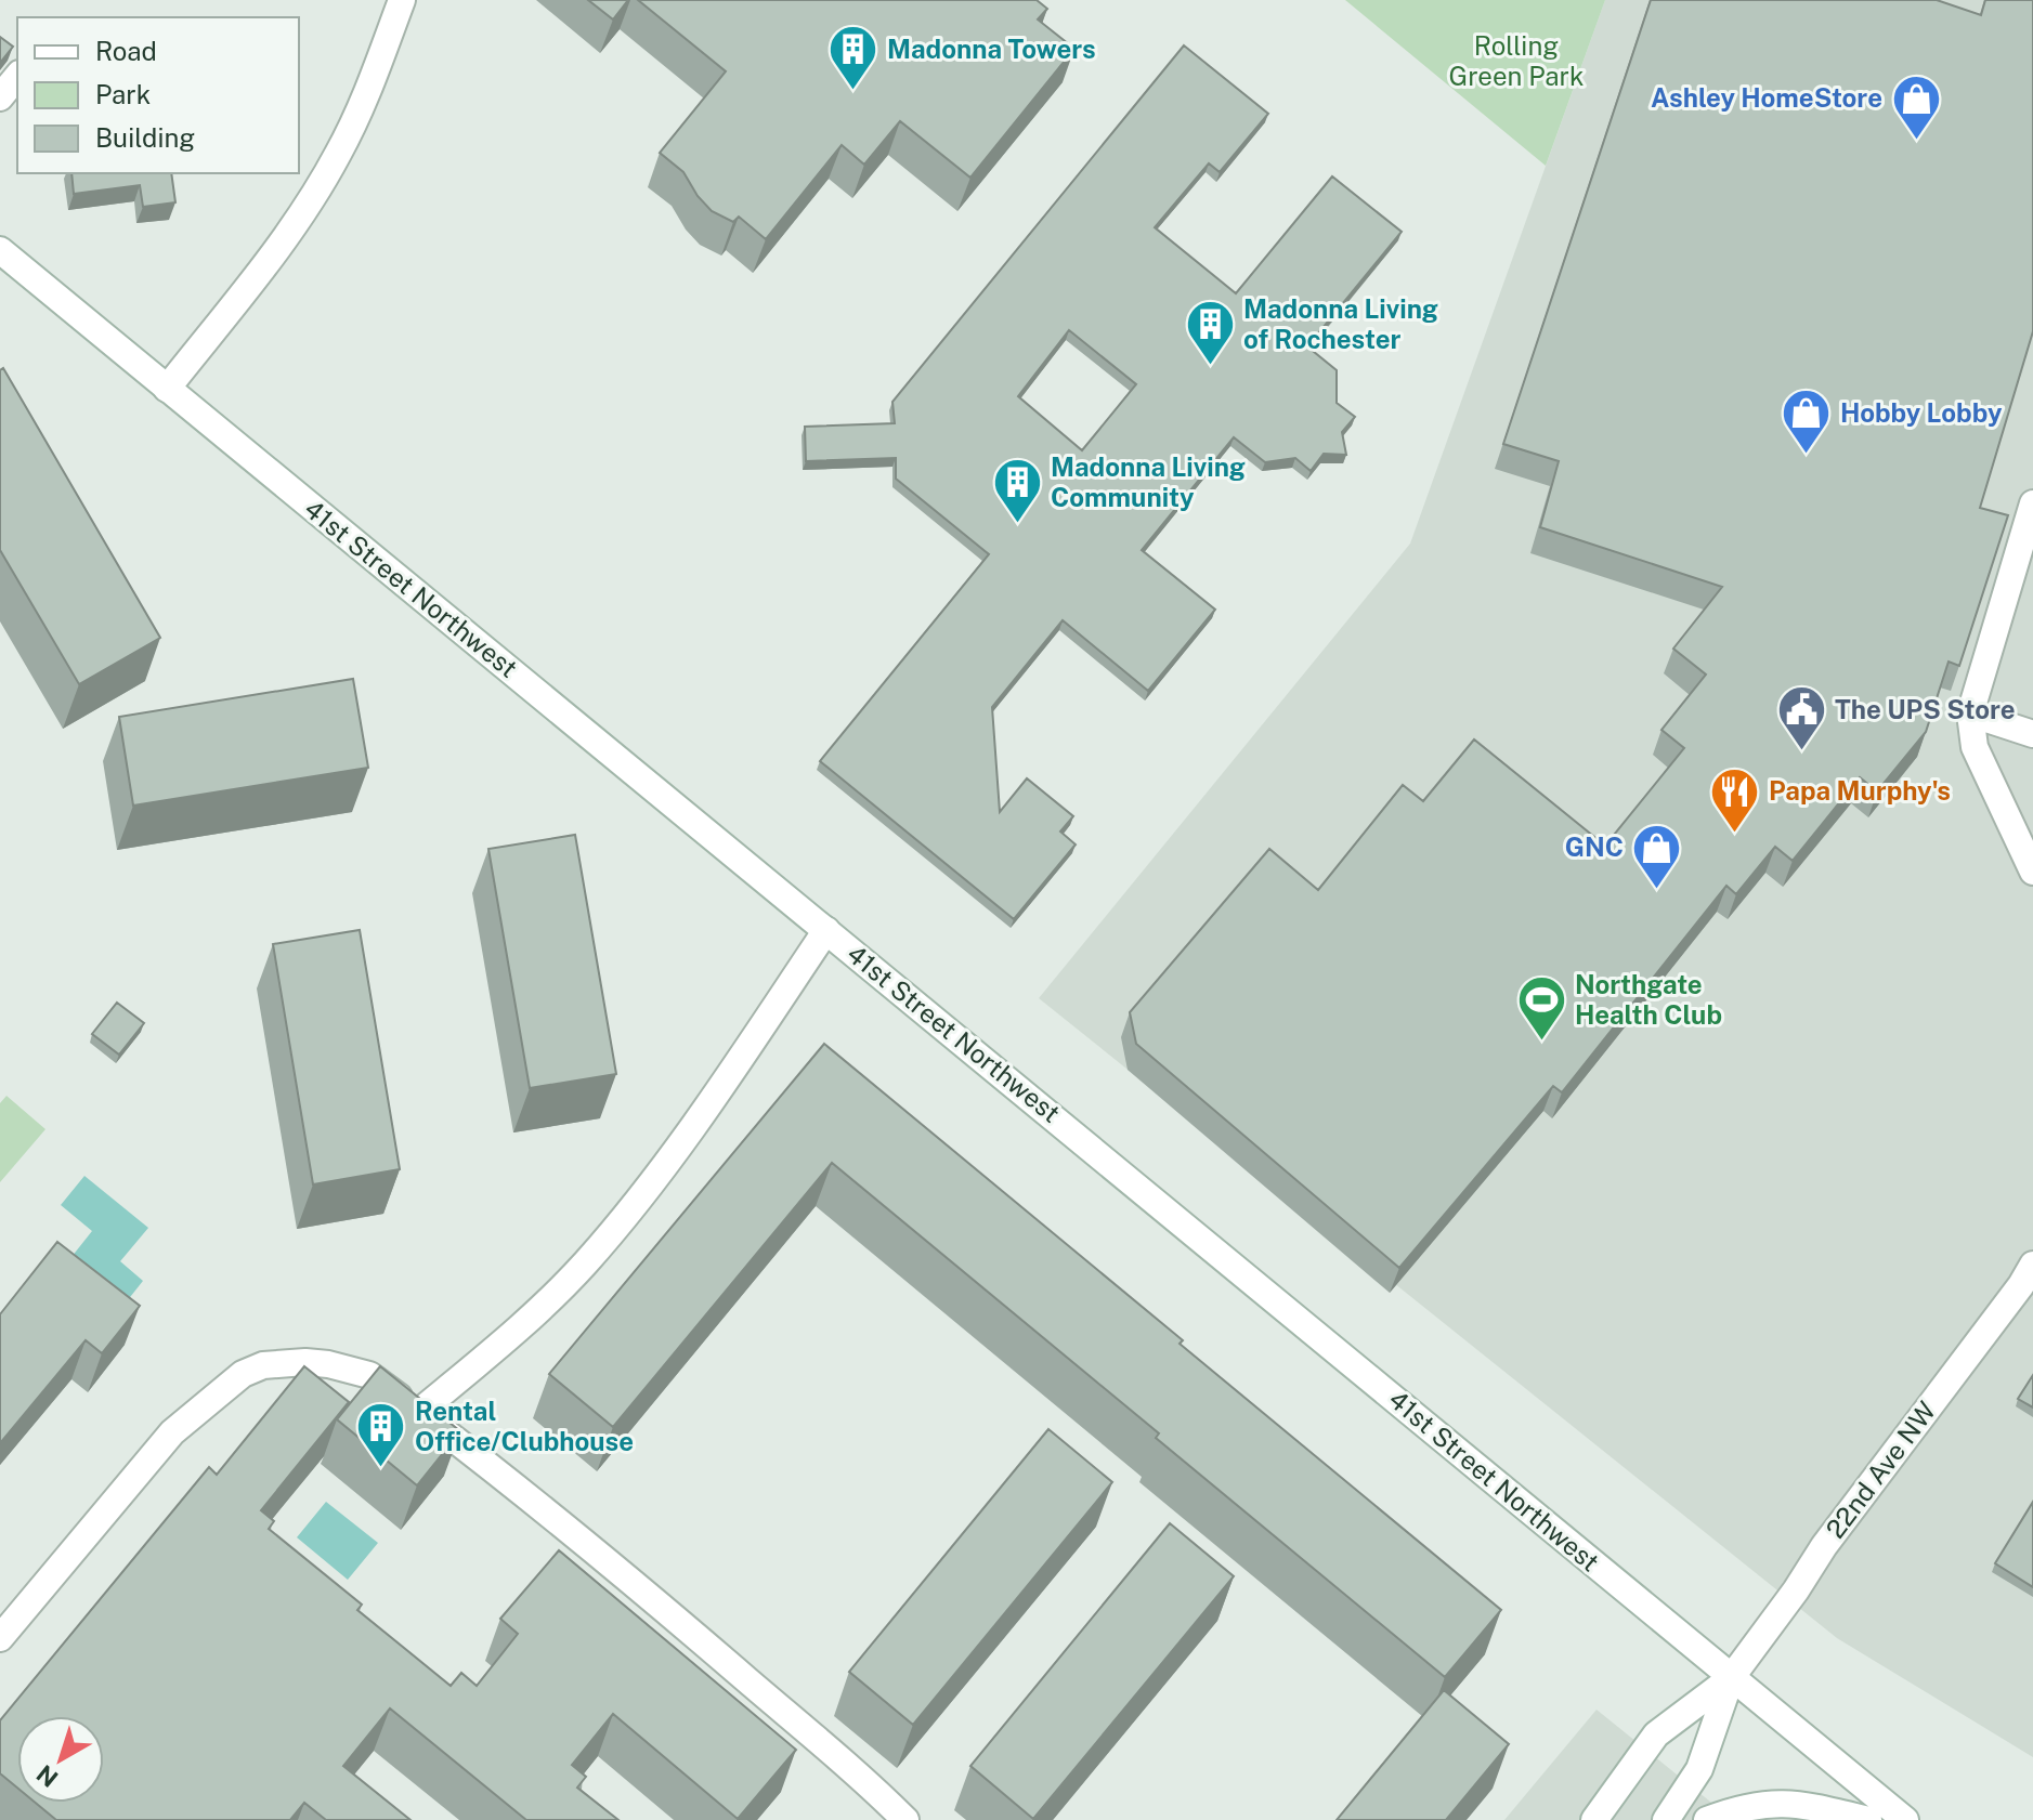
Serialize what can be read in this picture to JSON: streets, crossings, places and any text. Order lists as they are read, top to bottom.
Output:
{
  "streets": {
    "street": ["41st Street Northwest", "22nd Ave NW"]
  },
  "crossings": [
    ["41st Street Northwest", "22nd Ave NW"]
  ],
  "parks": ["Rolling Green Park"],
  "places": {
    "building": [
      "Madonna Towers",
      "Madonna Living of Rochester",
      "Madonna Living Community",
      "Rental Office/Clubhouse"
    ],
    "shop": ["Ashley HomeStore", "Hobby Lobby", "GNC"],
    "public building": ["The UPS Store"],
    "restaurant": ["Papa Murphy's"],
    "sports": ["Northgate Health Club"]
  },
  "legend": ["Road", "Park", "Building"],
  "north": "bottom left"
}
